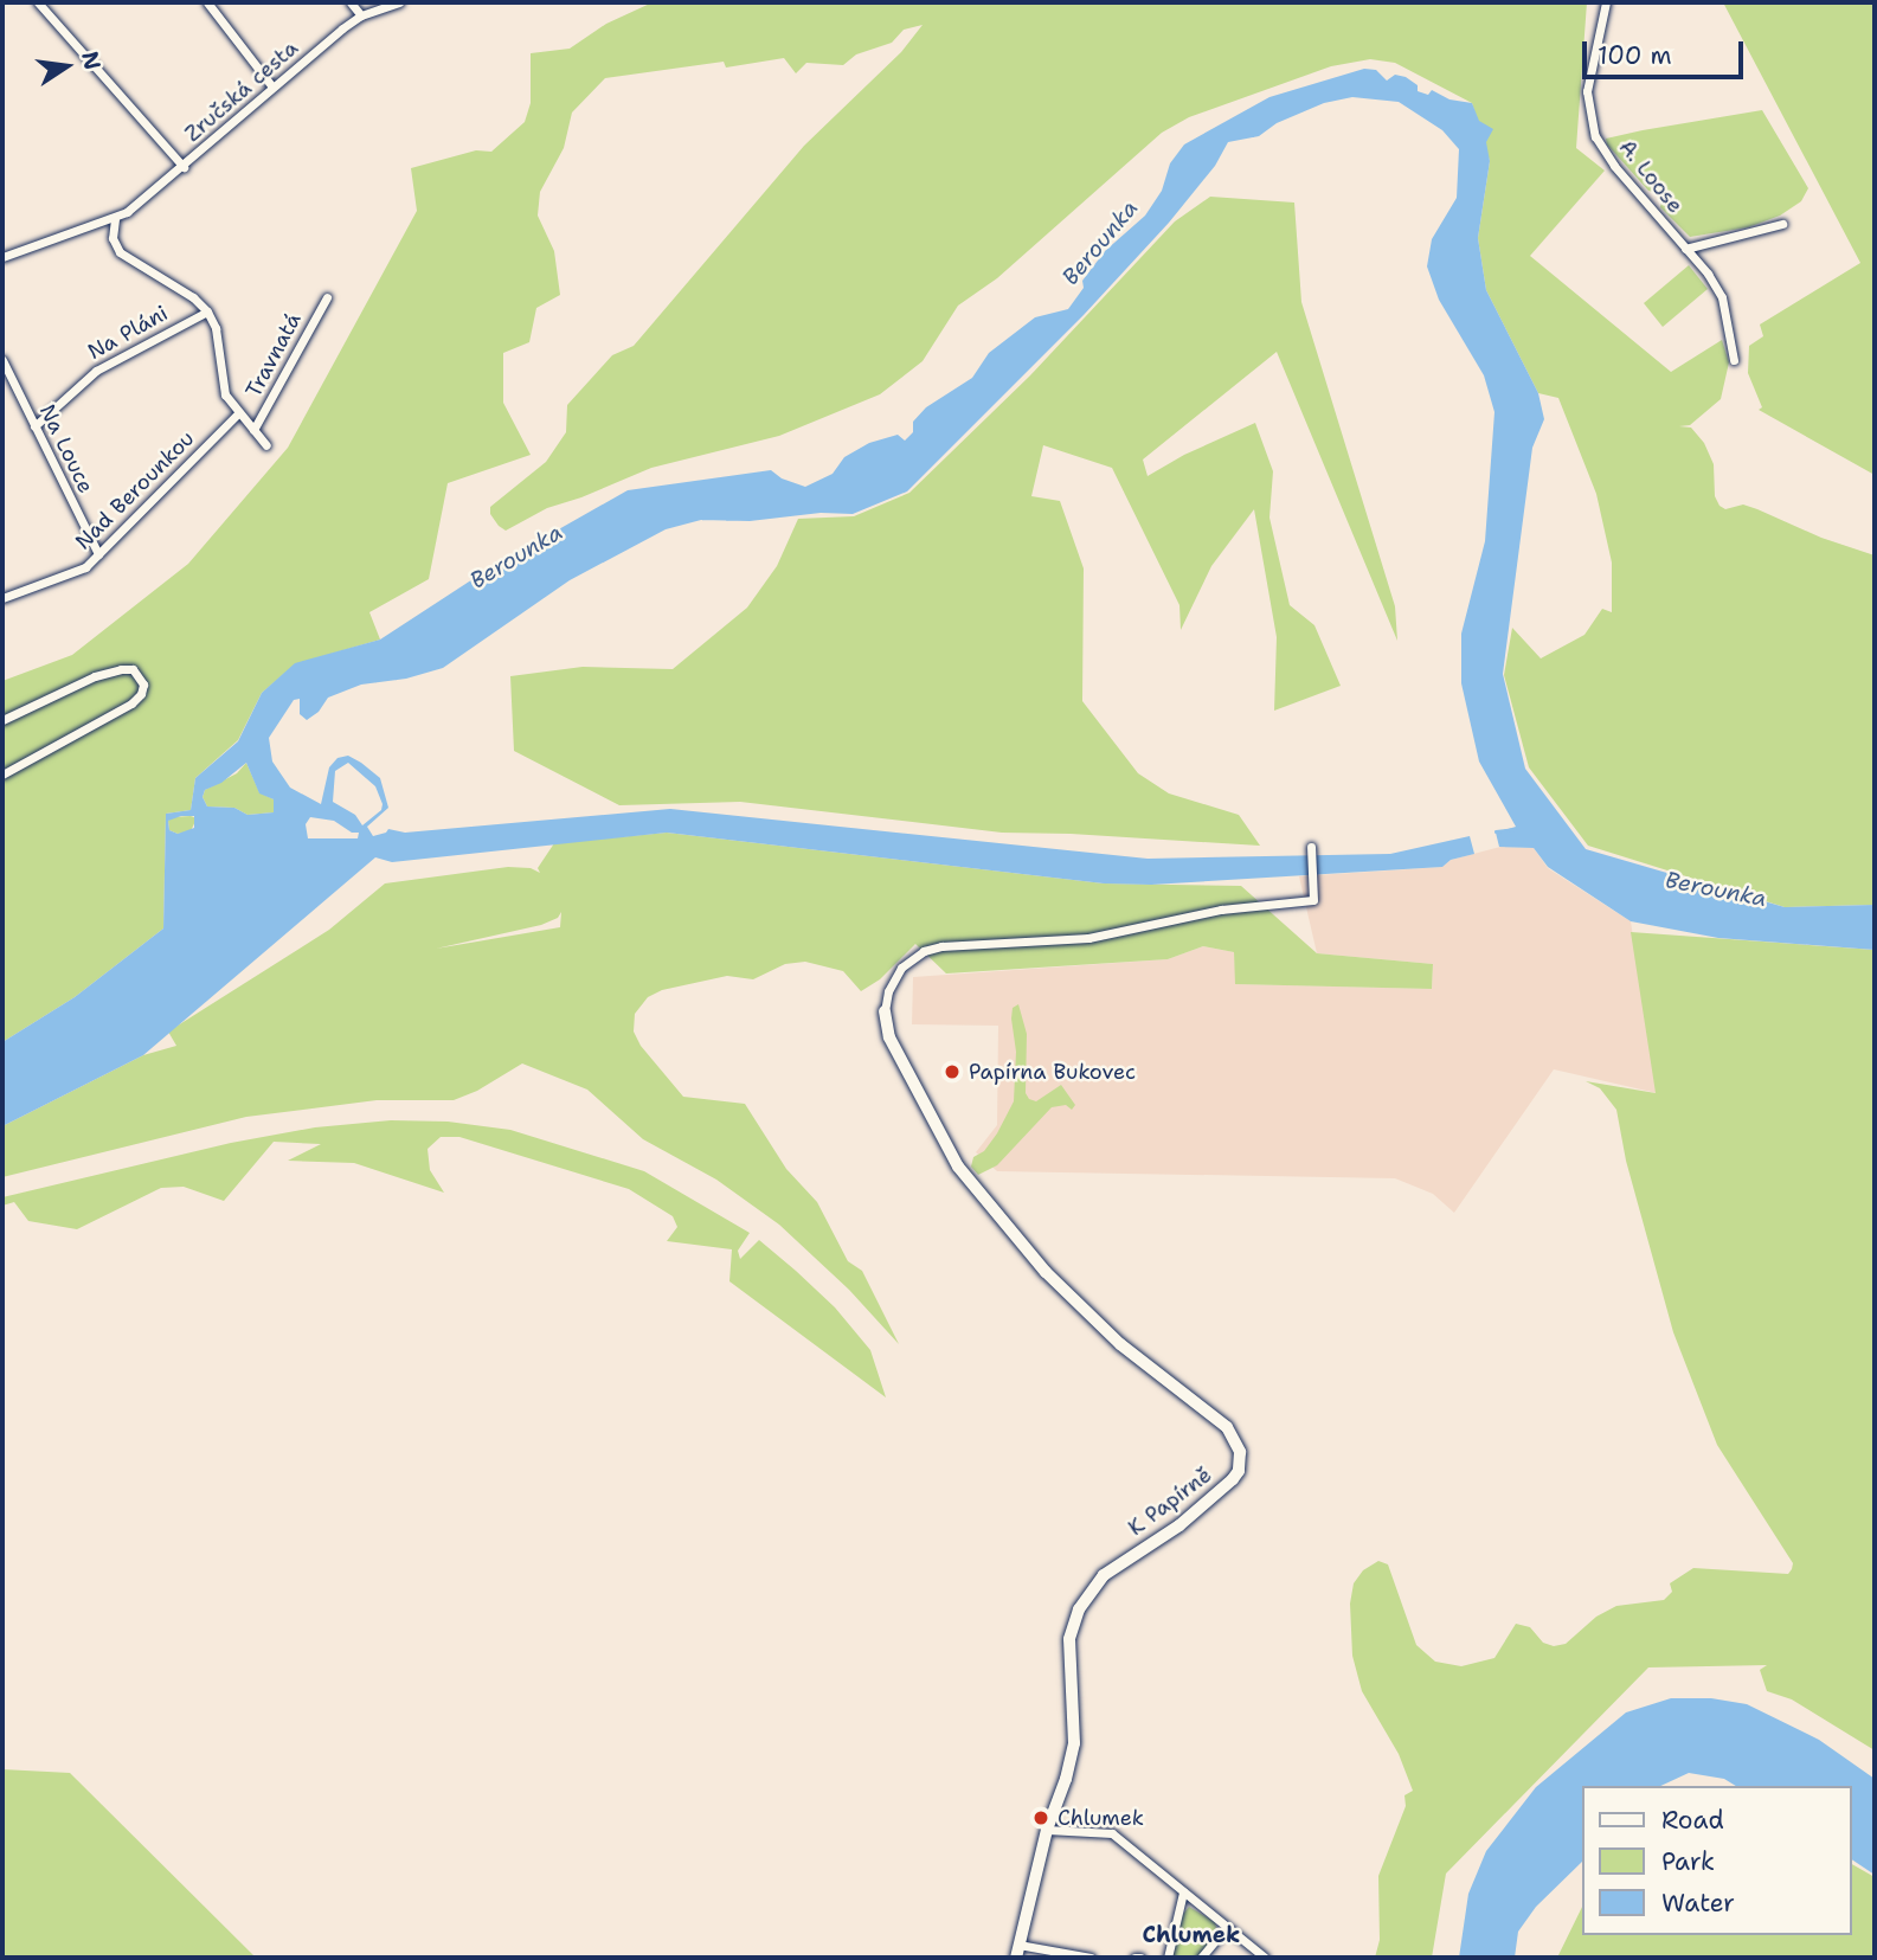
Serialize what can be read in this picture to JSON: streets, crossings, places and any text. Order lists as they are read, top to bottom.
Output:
{
  "streets": {
    "street": [
      "Zručská cesta",
      "A. Loose",
      "Na Pláni",
      "Travnatá",
      "Na Louce",
      "Nad Berounkou",
      "K Papírně"
    ]
  },
  "crossings": [
    ["Na Pláni", "Na Louce"],
    ["Na Louce", "Nad Berounkou"]
  ],
  "districts": ["Chlumek"],
  "water": ["Berounka"],
  "places": ["Papírna Bukovec", "Chlumek"],
  "legend": ["Road", "Park", "Water"],
  "scale_bar": "100 m",
  "north": "right"
}
